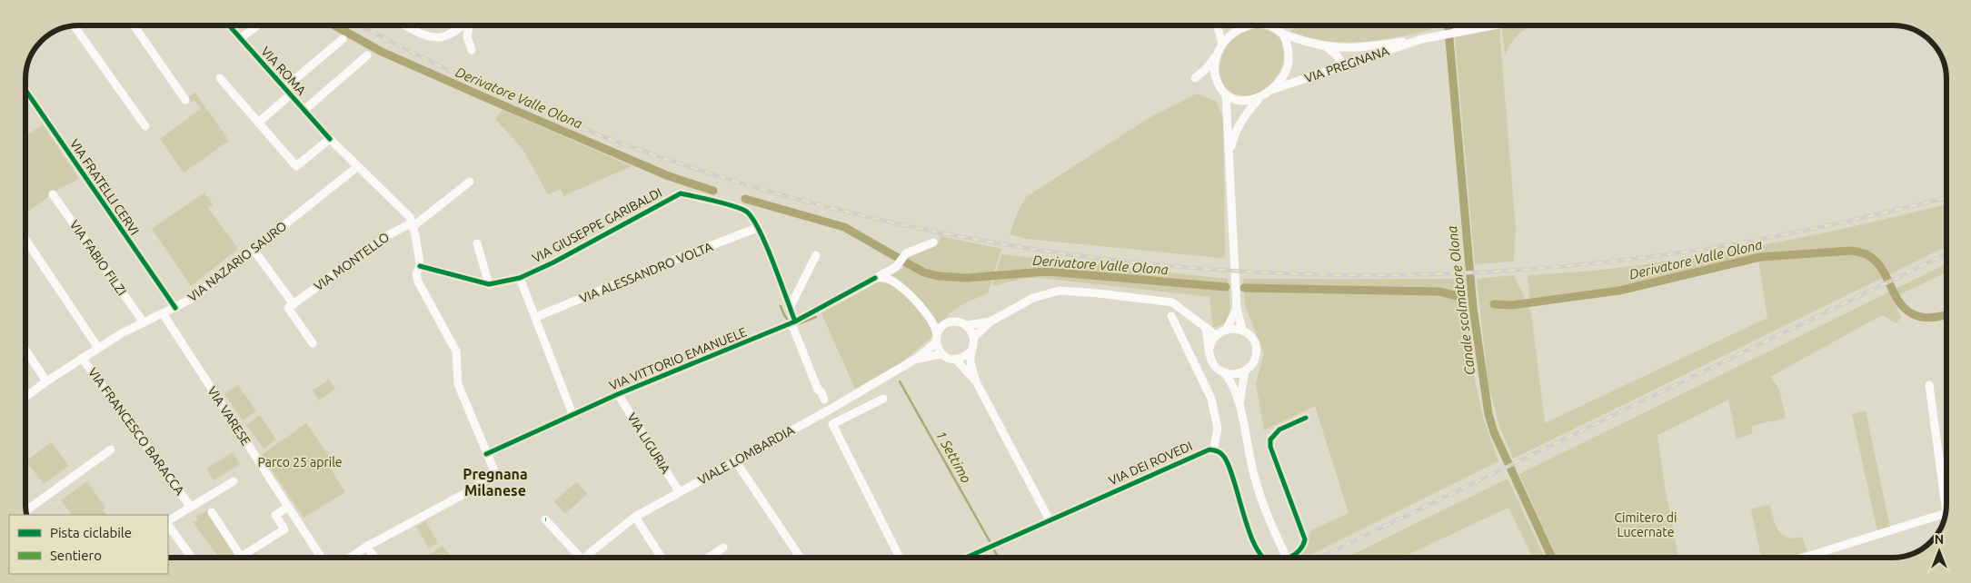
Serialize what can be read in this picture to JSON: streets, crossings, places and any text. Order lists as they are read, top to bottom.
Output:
{
  "streets": {
    "street": [
      "VIA PREGNANA",
      "VIA ROMA",
      "VIA FRATELLI CERVI",
      "VIA GIUSEPPE GARIBALDI",
      "VIA FABIO FILZI",
      "VIA NAZARIO SAURO",
      "VIA MONTELLO",
      "VIA ALESSANDRO VOLTA",
      "VIA VITTORIO EMANUELE",
      "VIA VARESE",
      "VIA FRANCESCO BARACCA",
      "VIA LIGURIA",
      "VIALE LOMBARDIA",
      "VIA DEI ROVEDI"
    ]
  },
  "crossings": [
    ["VIA ROMA", "VIA GIUSEPPE GARIBALDI"],
    ["VIA ROMA", "VIA NAZARIO SAURO"],
    ["VIA ROMA", "VIA MONTELLO"],
    ["VIA ROMA", "VIA VITTORIO EMANUELE"],
    ["VIA FRATELLI CERVI", "VIA NAZARIO SAURO"],
    ["VIA GIUSEPPE GARIBALDI", "VIA ALESSANDRO VOLTA"],
    ["VIA GIUSEPPE GARIBALDI", "VIA VITTORIO EMANUELE"],
    ["VIA FABIO FILZI", "VIA NAZARIO SAURO"],
    ["VIA NAZARIO SAURO", "VIA VARESE"],
    ["VIA NAZARIO SAURO", "VIA FRANCESCO BARACCA"],
    ["VIA VITTORIO EMANUELE", "VIA LIGURIA"],
    ["VIA LIGURIA", "VIALE LOMBARDIA"]
  ],
  "districts": ["Pregnana Milanese"],
  "water": ["Derivatore Valle Olona", "Canale scolmatore Olona", "1 Settimo"],
  "parks": ["Parco 25 aprile", "Cimitero di Lucernate"],
  "legend": ["Pista ciclabile", "Sentiero"],
  "north": "top"
}
